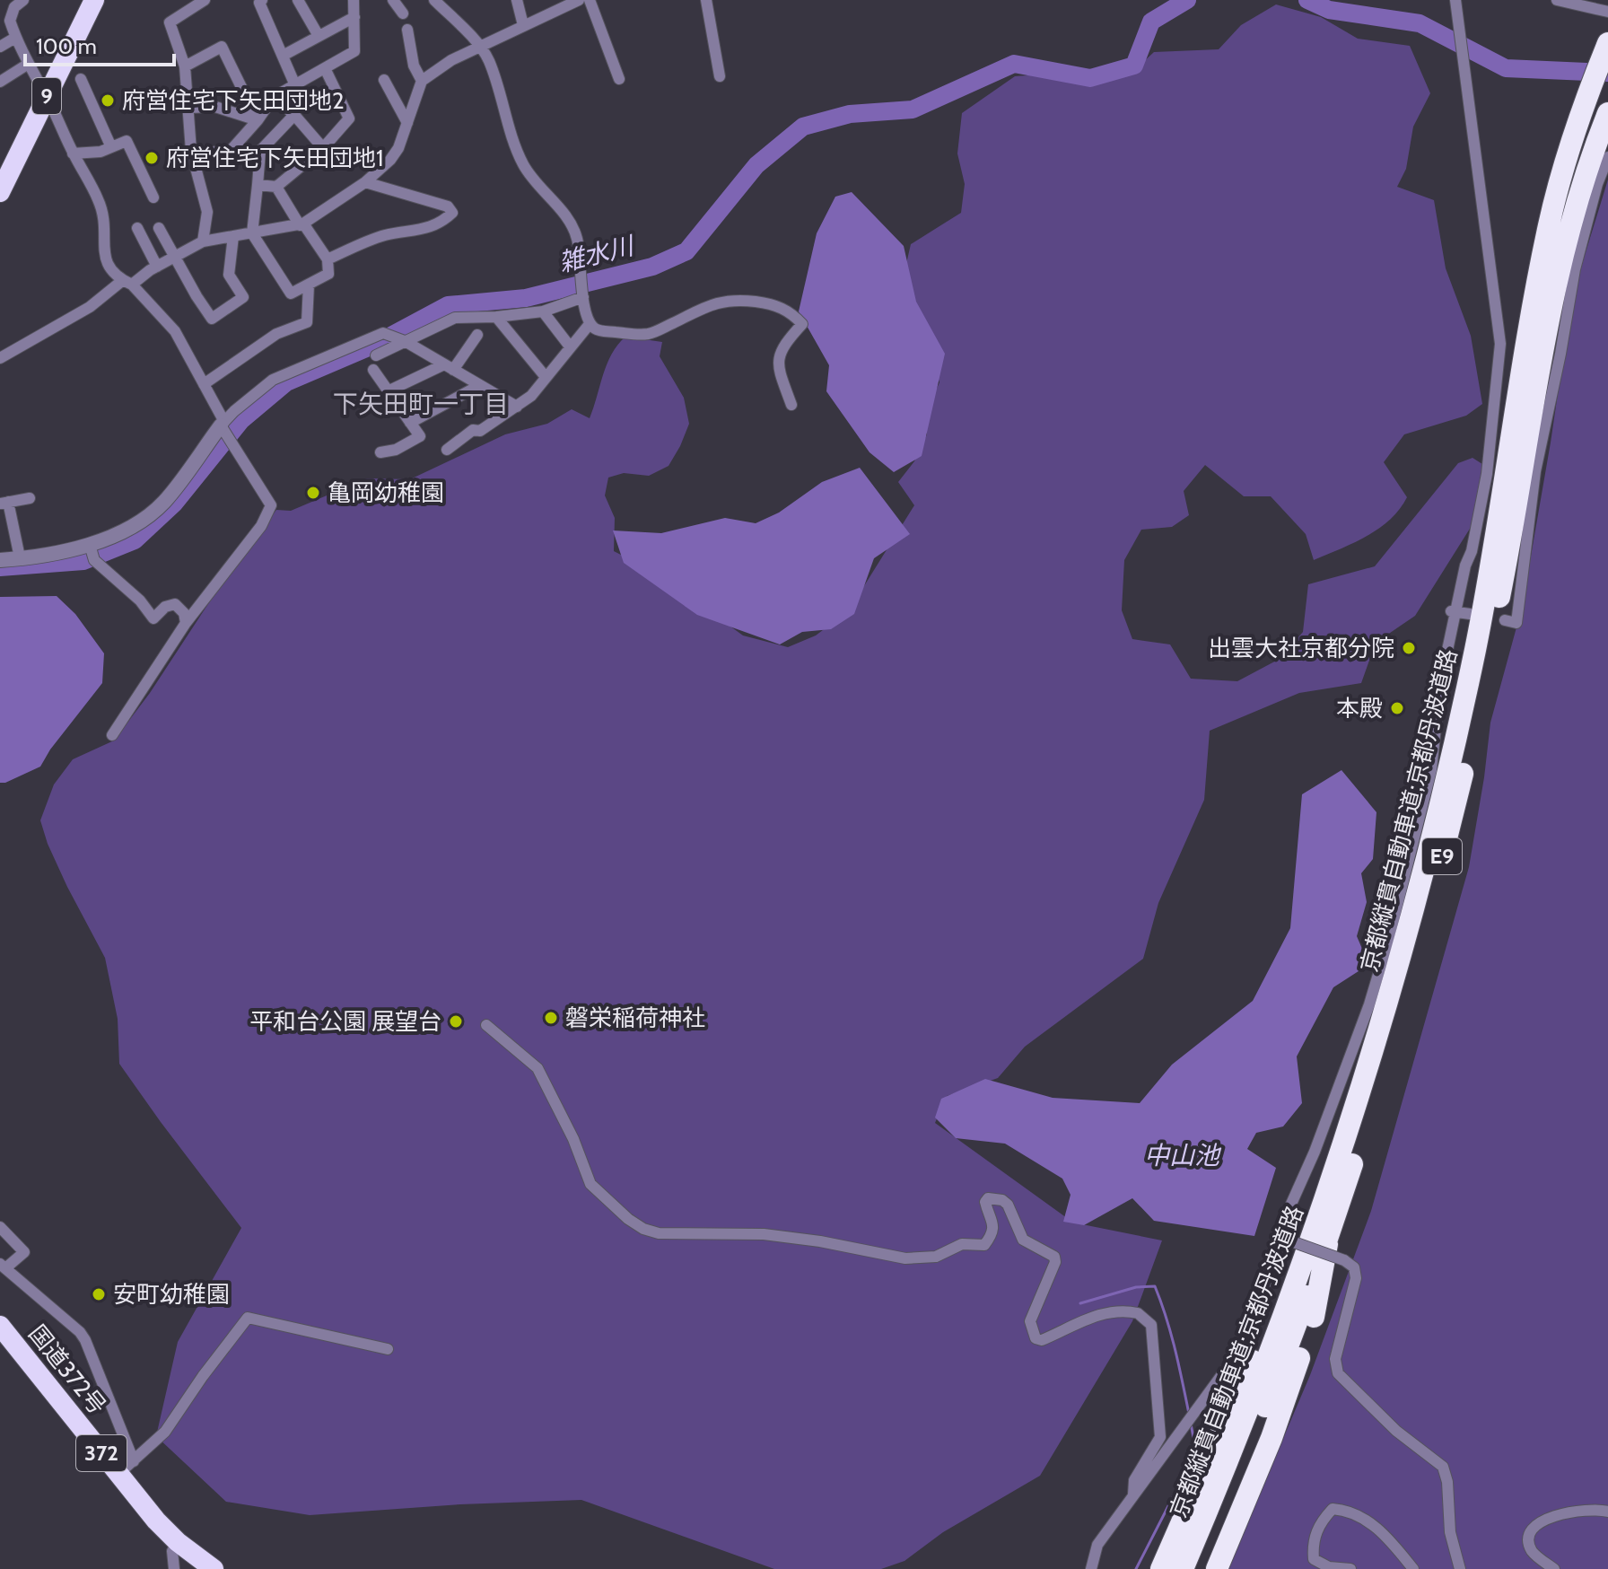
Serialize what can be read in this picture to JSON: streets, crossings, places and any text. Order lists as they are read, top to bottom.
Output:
{
  "streets": {
    "highway": [
      "9",
      "京都縦貫自動車道;京都丹波道路",
      "E9",
      "国道372号",
      "372"
    ]
  },
  "districts": ["下矢田町一丁目"],
  "water": ["雑水川", "中山池"],
  "places": [
    "府営住宅下矢田団地2",
    "府営住宅下矢田団地1",
    "亀岡幼稚園",
    "出雲大社京都分院",
    "本殿",
    "磐栄稲荷神社",
    "平和台公園 展望台",
    "安町幼稚園"
  ],
  "scale_bar": "100 m"
}
